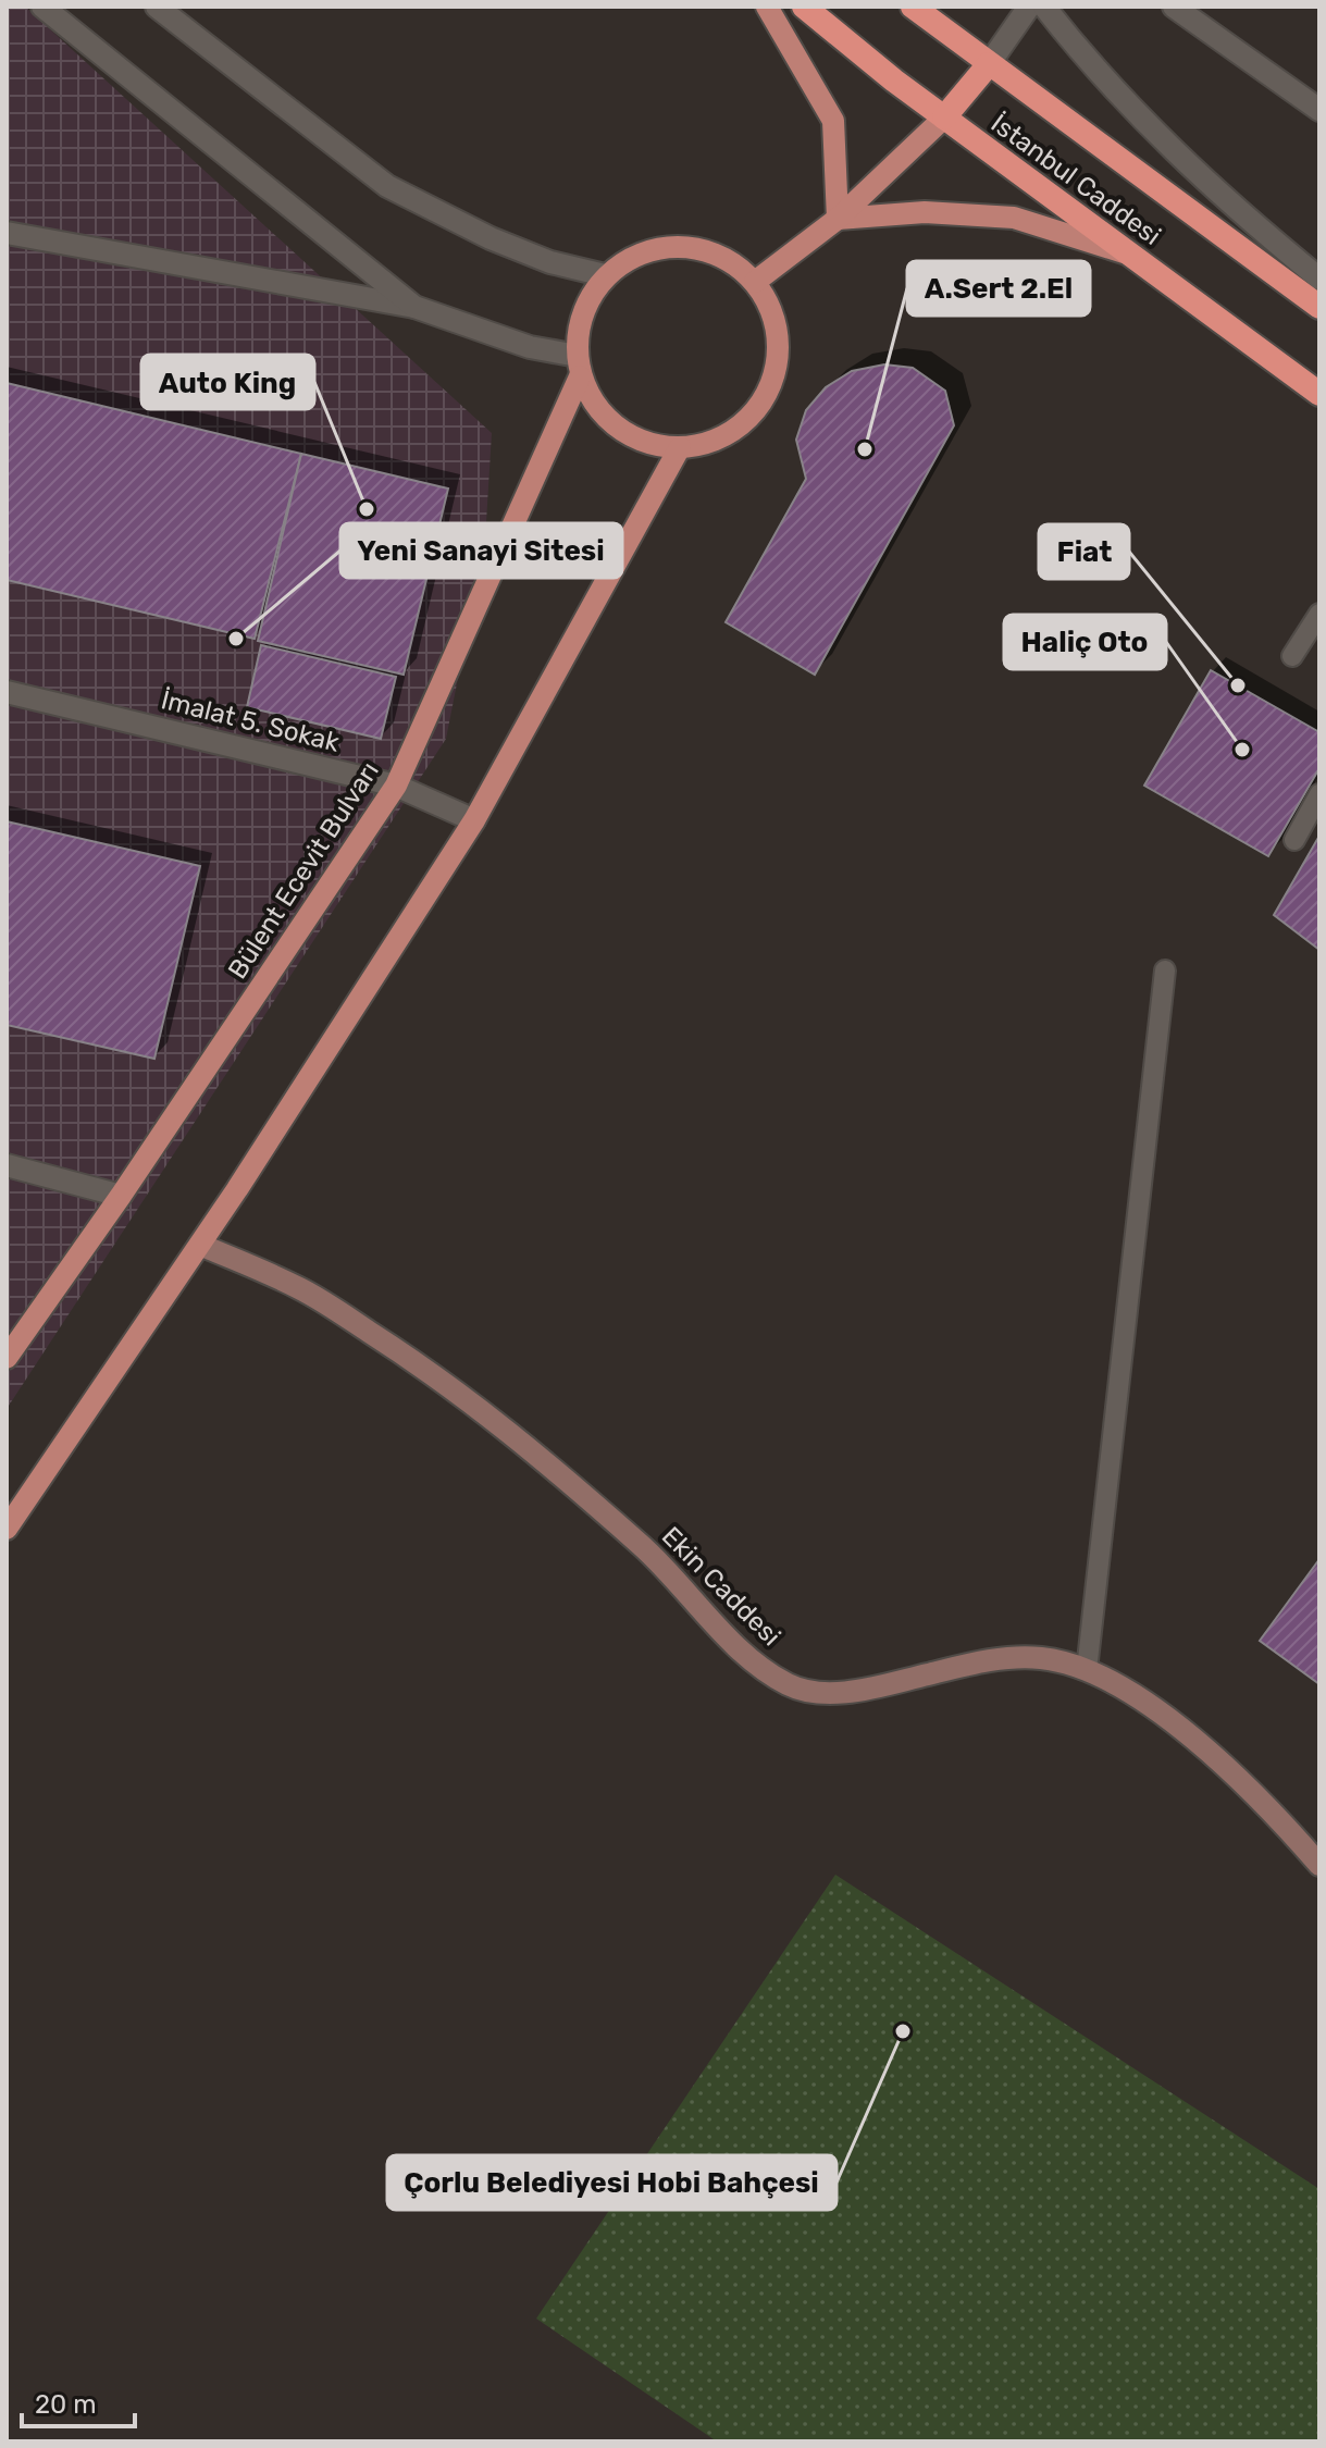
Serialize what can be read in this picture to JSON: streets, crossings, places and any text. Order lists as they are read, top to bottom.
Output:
{
  "streets": {
    "highway": ["İstanbul Caddesi"],
    "main road": ["Bülent Ecevit Bulvarı", "Ekin Caddesi"],
    "street": ["İmalat 5. Sokak"]
  },
  "crossings": [
    ["İmalat 5. Sokak", "Bülent Ecevit Bulvarı"]
  ],
  "places": [
    "A.Sert 2.El",
    "Auto King",
    "Yeni Sanayi Sitesi",
    "Fiat",
    "Haliç Oto",
    "Çorlu Belediyesi Hobi Bahçesi"
  ],
  "scale_bar": "20 m"
}
